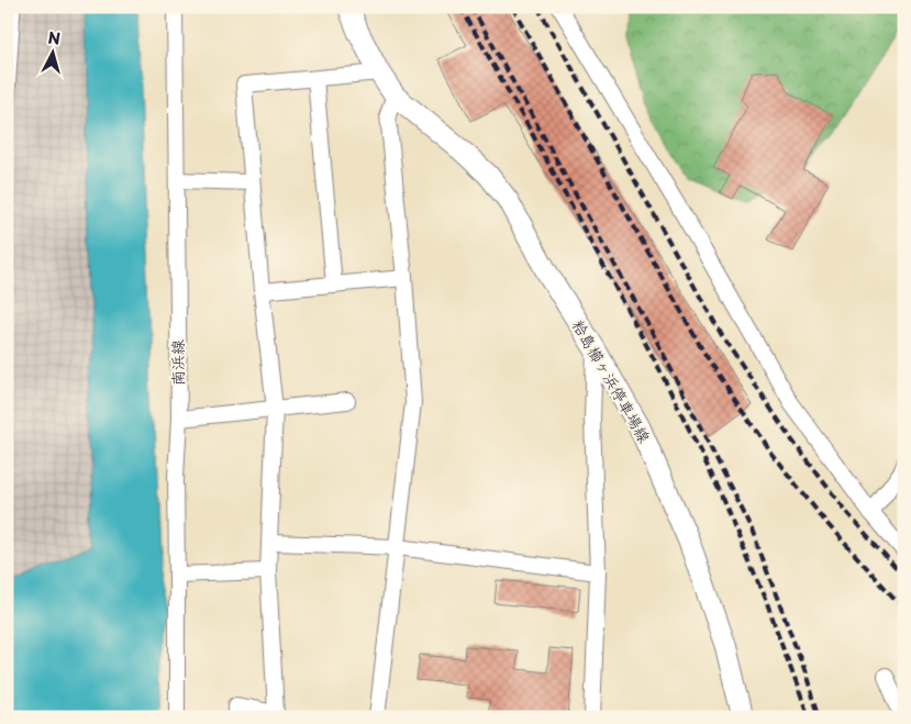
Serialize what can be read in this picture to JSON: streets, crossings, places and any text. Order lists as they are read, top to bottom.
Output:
{
  "streets": {
    "main road": ["粭島櫛ヶ浜停車場線"],
    "street": ["南浜線"]
  },
  "north": "top"
}
